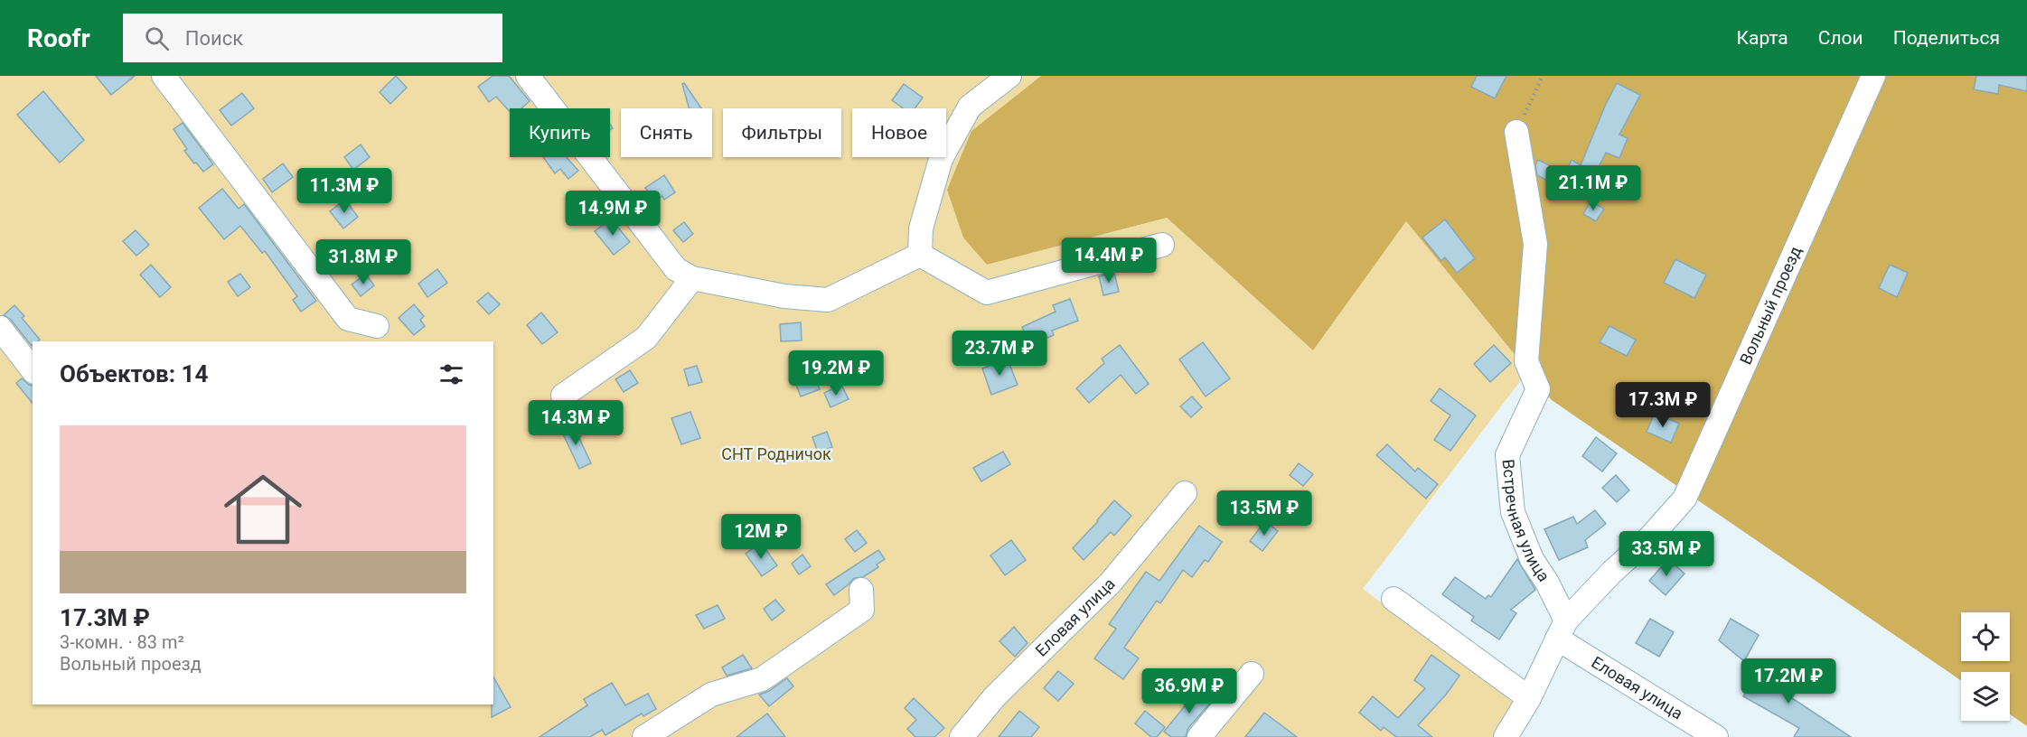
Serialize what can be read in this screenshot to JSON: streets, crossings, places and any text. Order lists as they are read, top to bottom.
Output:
{
  "streets": {
    "street": ["Вольный проезд", "Встречная улица", "Еловая улица"]
  },
  "crossings": [
    ["Вольный проезд", "Встречная улица"],
    ["Вольный проезд", "Еловая улица"],
    ["Встречная улица", "Еловая улица"]
  ],
  "parks": ["СНТ Родничок"],
  "page": {
    "header": "Roofr",
    "search": "Поиск",
    "nav": ["Карта", "Слои", "Поделиться"],
    "chip": [
      "Купить",
      "Снять",
      "Фильтры",
      "Новое"
    ],
    "price": [
      "21.1M ₽",
      "11.3M ₽",
      "14.9M ₽",
      "14.4M ₽",
      "31.8M ₽",
      "23.7M ₽",
      "19.2M ₽",
      "17.3M ₽",
      "14.3M ₽",
      "13.5M ₽",
      "12M ₽",
      "33.5M ₽",
      "17.2M ₽",
      "36.9M ₽"
    ],
    "heading": "Объектов: 14",
    "list": [
      {
        "name": "17.3M ₽",
        "note": "3-комн. · 83 m² · Вольный проезд"
      }
    ]
  }
}
